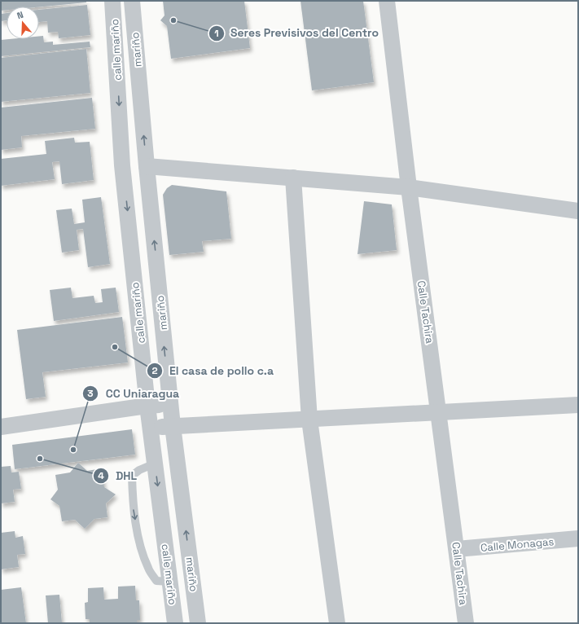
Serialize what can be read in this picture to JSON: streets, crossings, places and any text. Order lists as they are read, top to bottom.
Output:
{
  "streets": {
    "street": [
      "calle mariño",
      "mariño",
      "Calle Tachira",
      "Calle Monagas"
    ]
  },
  "crossings": [
    ["Calle Tachira", "Calle Monagas"]
  ],
  "one_way": ["calle mariño"],
  "places": [
    "Seres Previsivos del Centro",
    "El casa de pollo c.a",
    "CC Uniaragua",
    "DHL"
  ],
  "north": "top"
}
